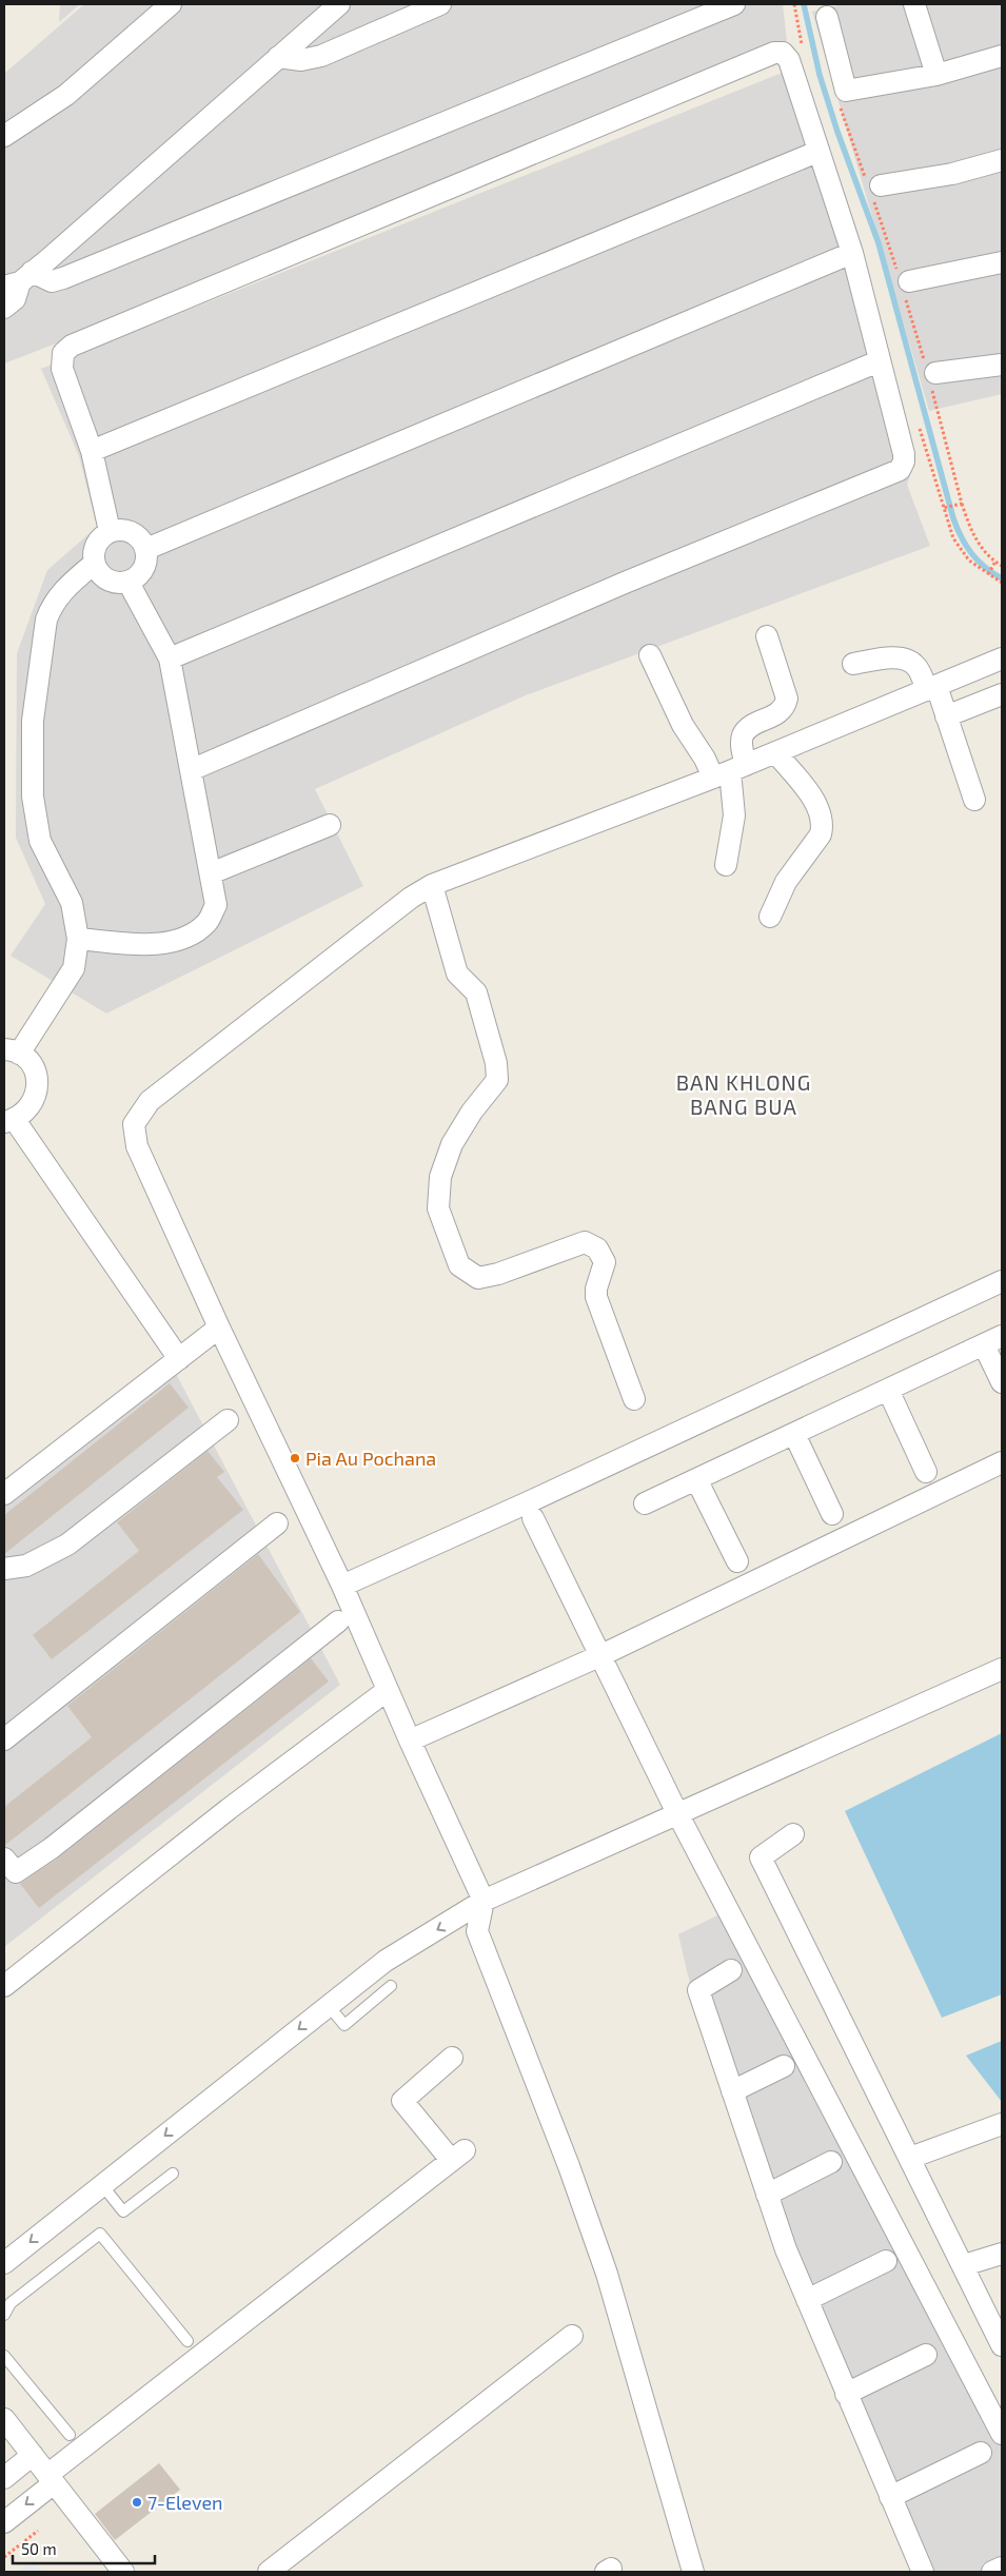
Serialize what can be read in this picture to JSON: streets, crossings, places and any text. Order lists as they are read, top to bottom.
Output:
{
  "districts": ["BAN KHLONG BANG BUA"],
  "places": ["Pia Au Pochana", "7-Eleven"],
  "scale_bar": "50 m"
}
